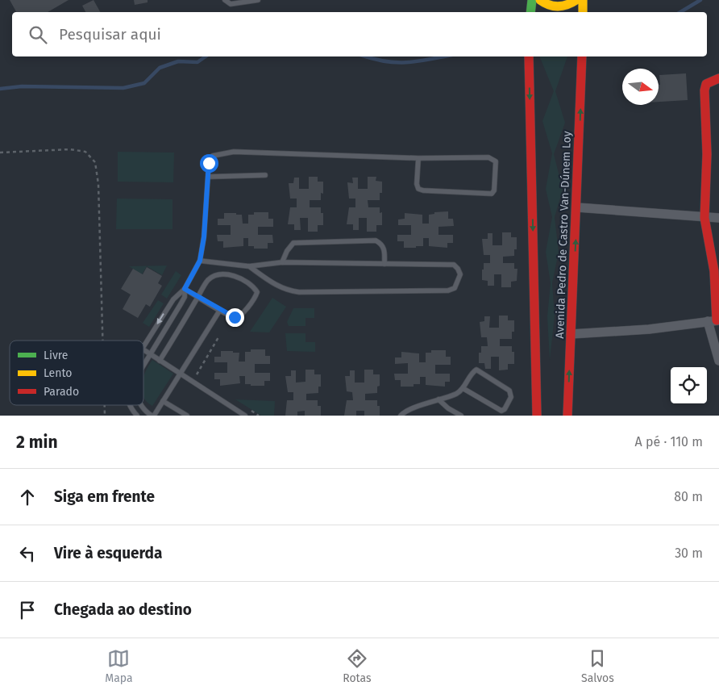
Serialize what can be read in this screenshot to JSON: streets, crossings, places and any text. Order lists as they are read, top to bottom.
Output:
{
  "streets": {
    "main road": ["Avenida Pedro de Castro Van-Dúnem Loy"]
  },
  "legend": ["Livre", "Lento", "Parado"],
  "north": "right",
  "page": {
    "search": "Pesquisar aqui",
    "heading": ["2 min", "A pé · 110 m"],
    "list": [
      ["Siga em frente", "80 m"],
      ["Vire à esquerda", "30 m"],
      "Chegada ao destino"
    ],
    "nav": ["Mapa", "Rotas", "Salvos"]
  }
}
